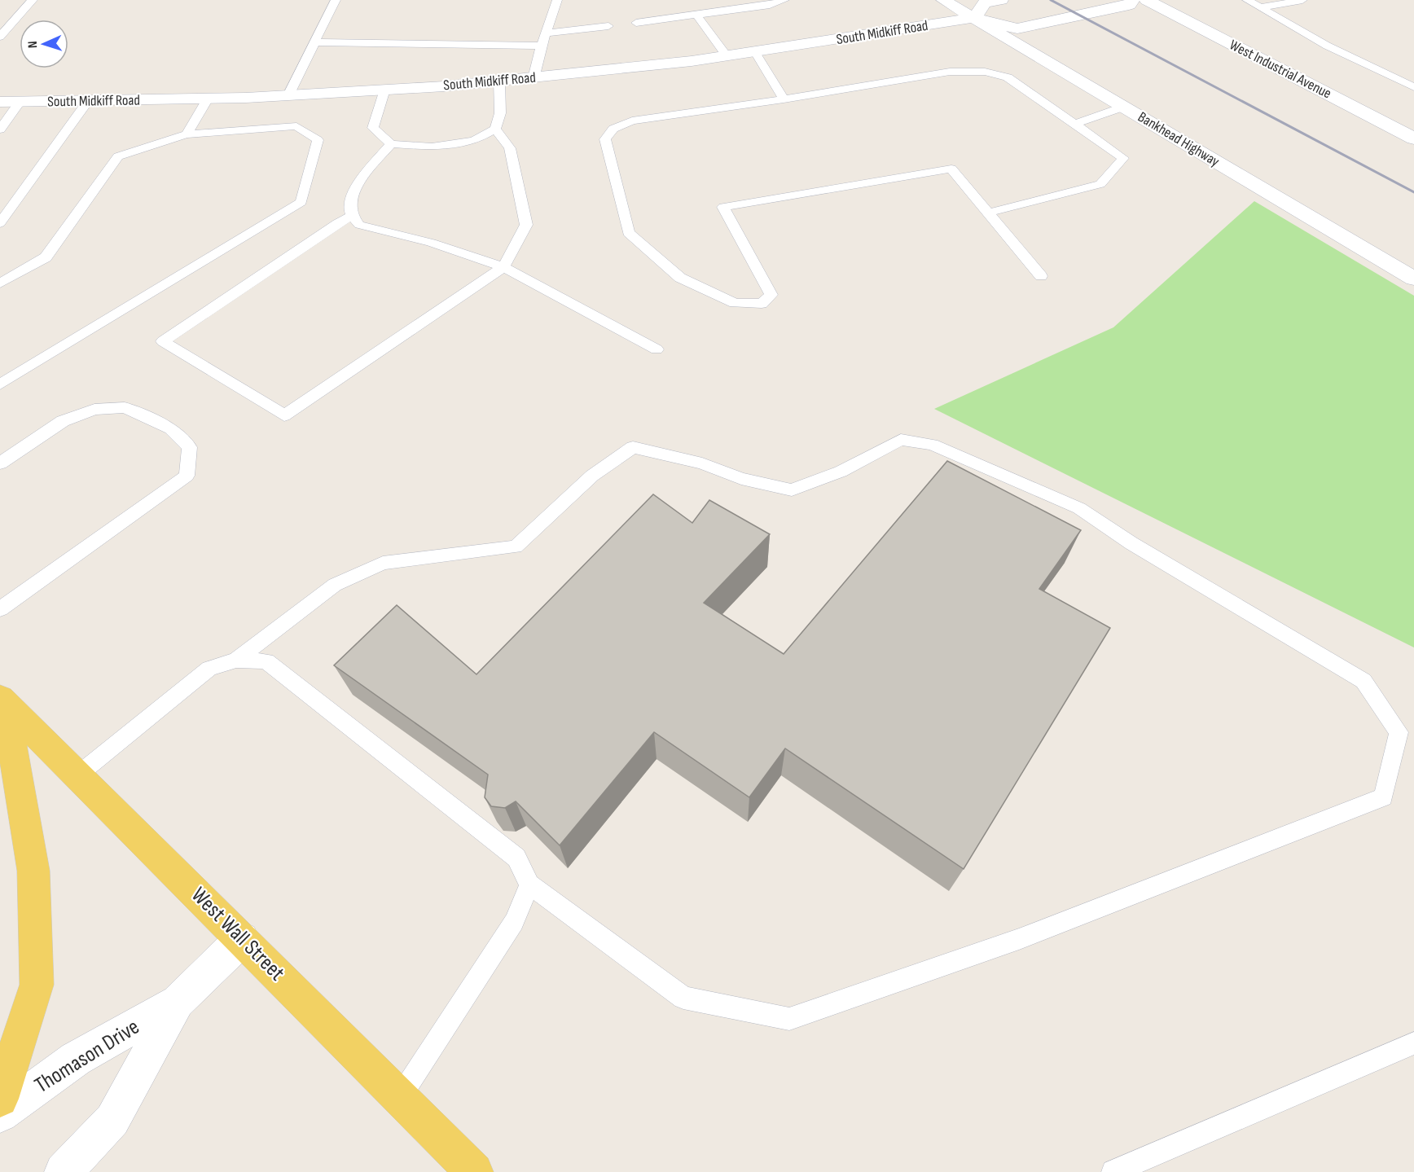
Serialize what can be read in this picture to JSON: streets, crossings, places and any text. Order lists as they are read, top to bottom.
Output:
{
  "streets": {
    "main road": [
      "South Midkiff Road",
      "West Industrial Avenue",
      "Bankhead Highway",
      "West Wall Street",
      "Thomason Drive"
    ]
  },
  "crossings": [
    ["South Midkiff Road", "Bankhead Highway"],
    ["West Wall Street", "Thomason Drive"]
  ],
  "north": "left"
}
